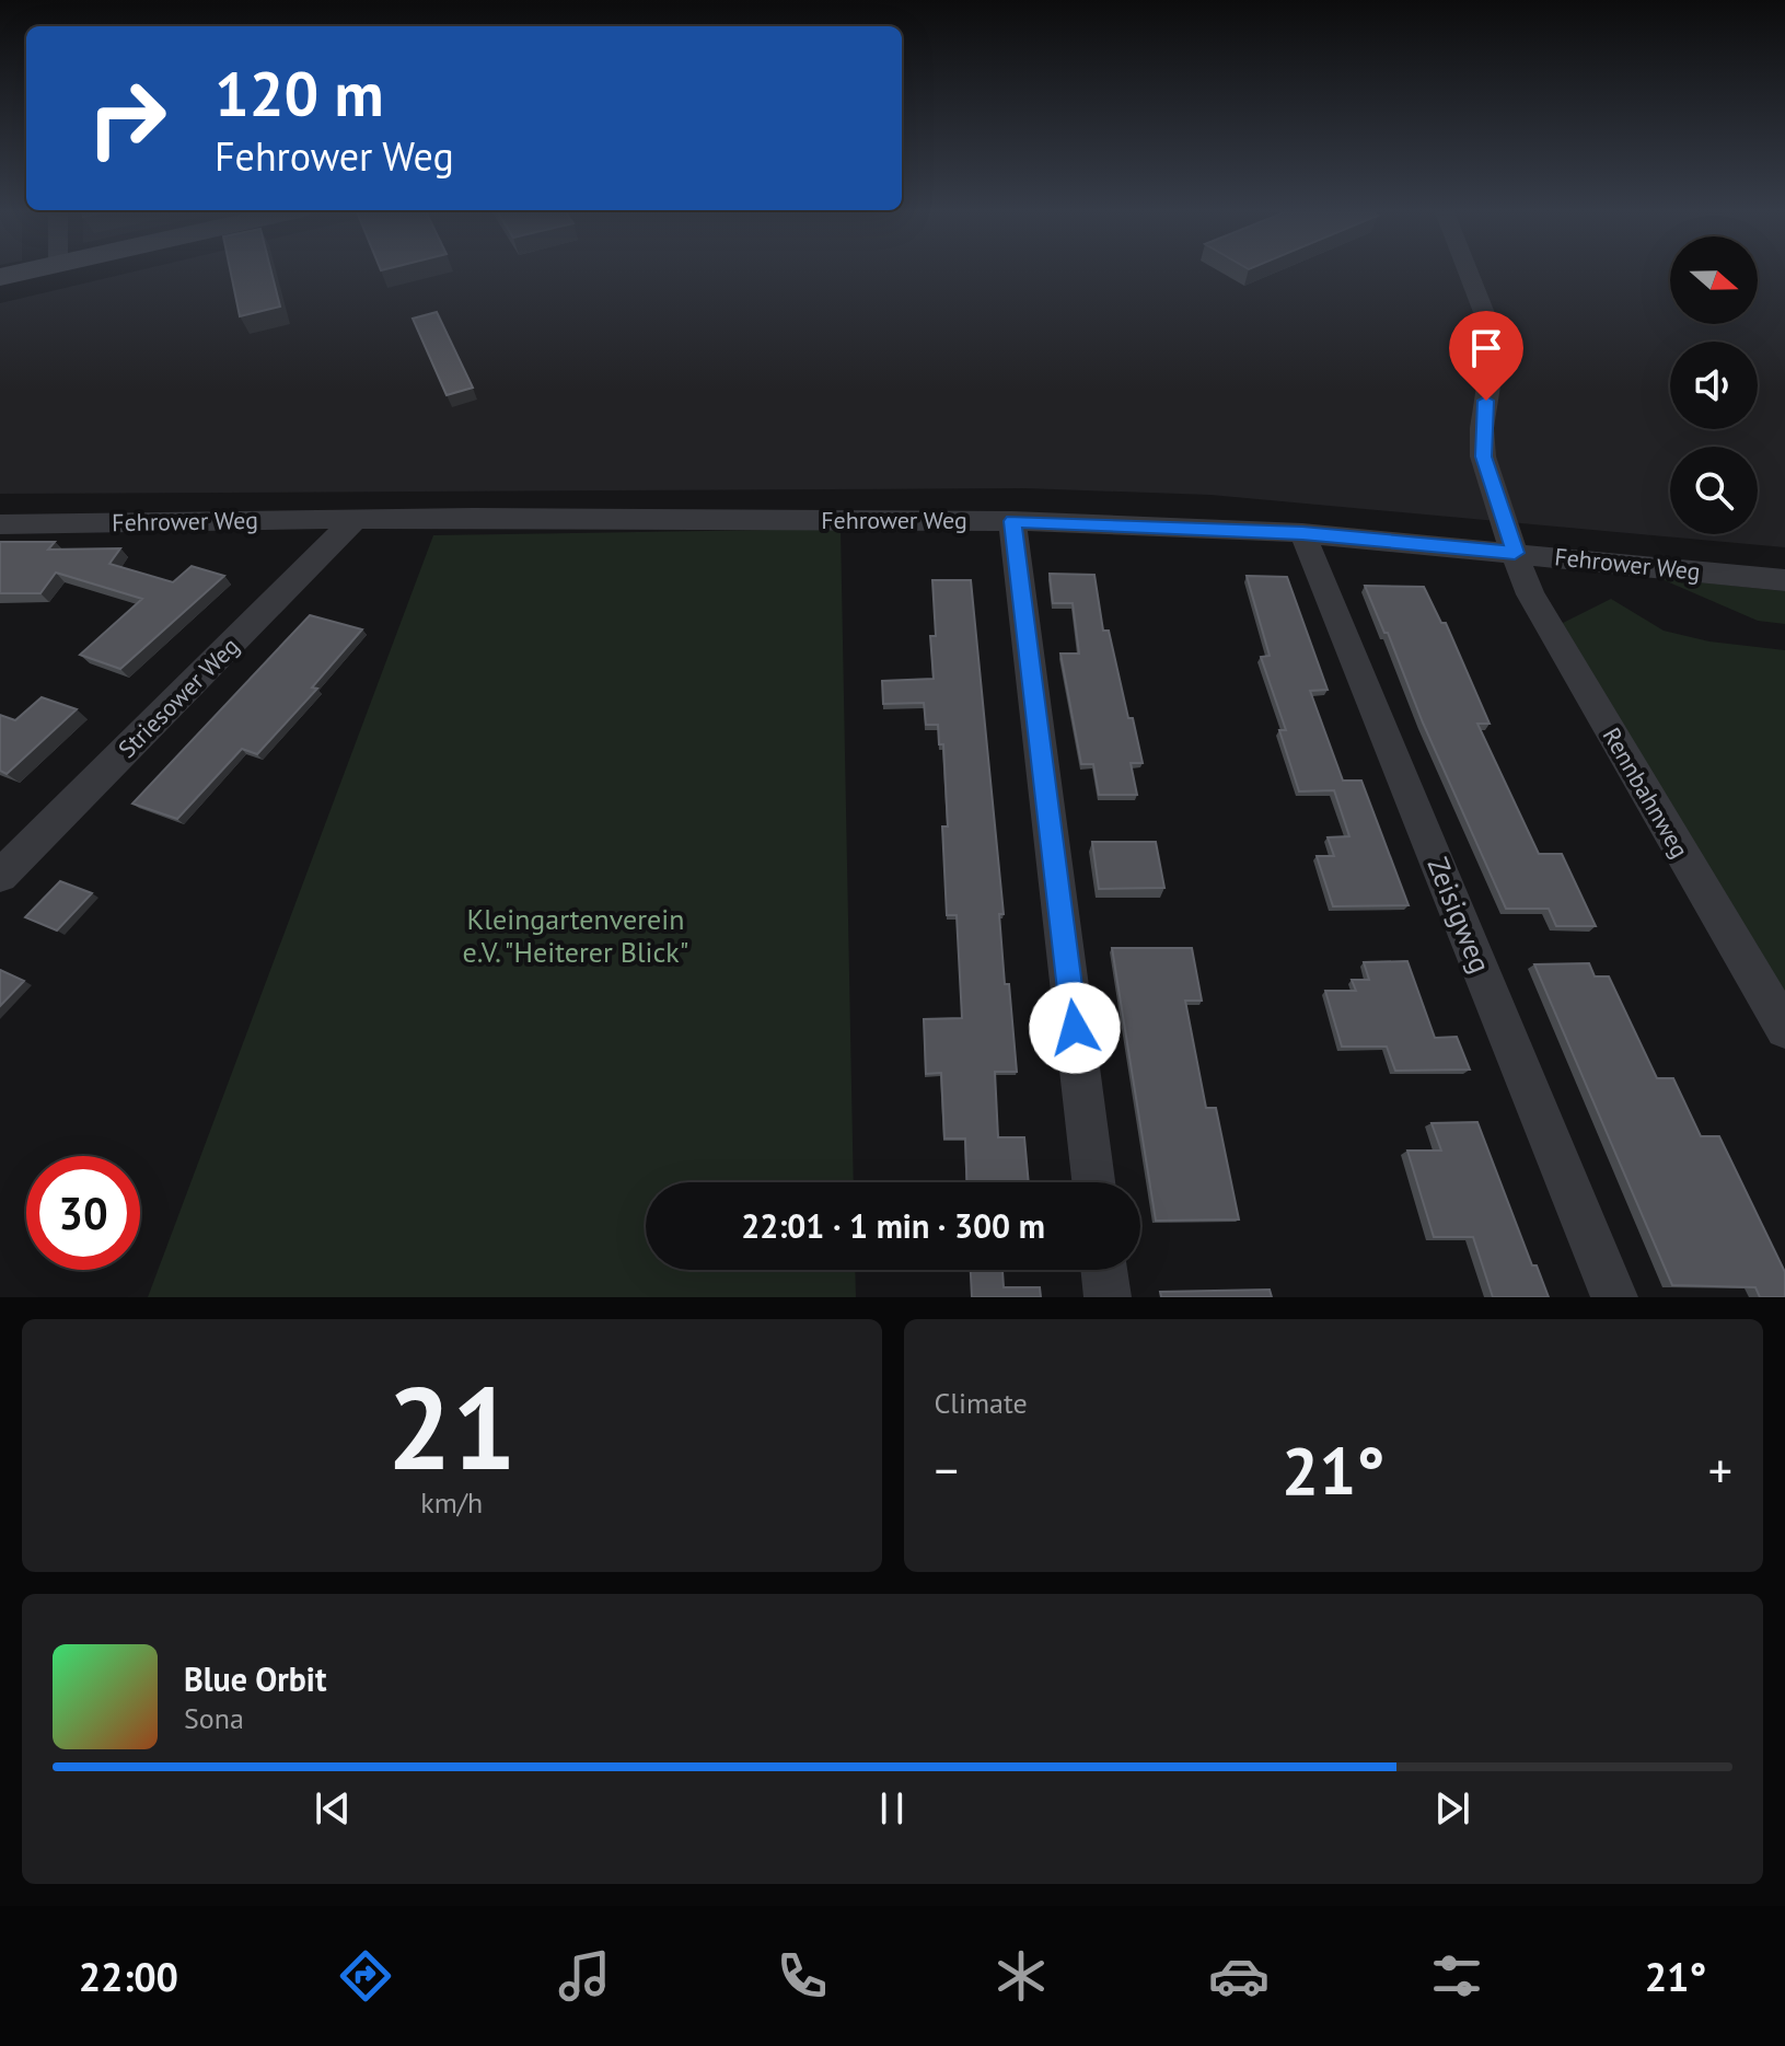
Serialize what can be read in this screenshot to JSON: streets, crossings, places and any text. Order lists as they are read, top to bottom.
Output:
{
  "streets": {
    "street": [
      "Fehrower Weg",
      "Striesower Weg",
      "Rennbahnweg",
      "Zeisigweg"
    ]
  },
  "crossings": [
    ["Fehrower Weg", "Striesower Weg"],
    ["Fehrower Weg", "Rennbahnweg"],
    ["Fehrower Weg", "Zeisigweg"]
  ],
  "parks": ["Kleingartenverein e.V. \"Heiterer Blick\""],
  "north": "right",
  "page": {
    "turn": ["120 m", "Fehrower Weg"],
    "limit": "30",
    "trip": "22:01 · 1 min · 300 m",
    "tile": [
      ["21", "km/h"],
      "Climate"
    ],
    "heat": ["−", "21°", "+"],
    "song": ["Blue Orbit", "Sona"],
    "tabs": ["22:00", "21°"]
  }
}
